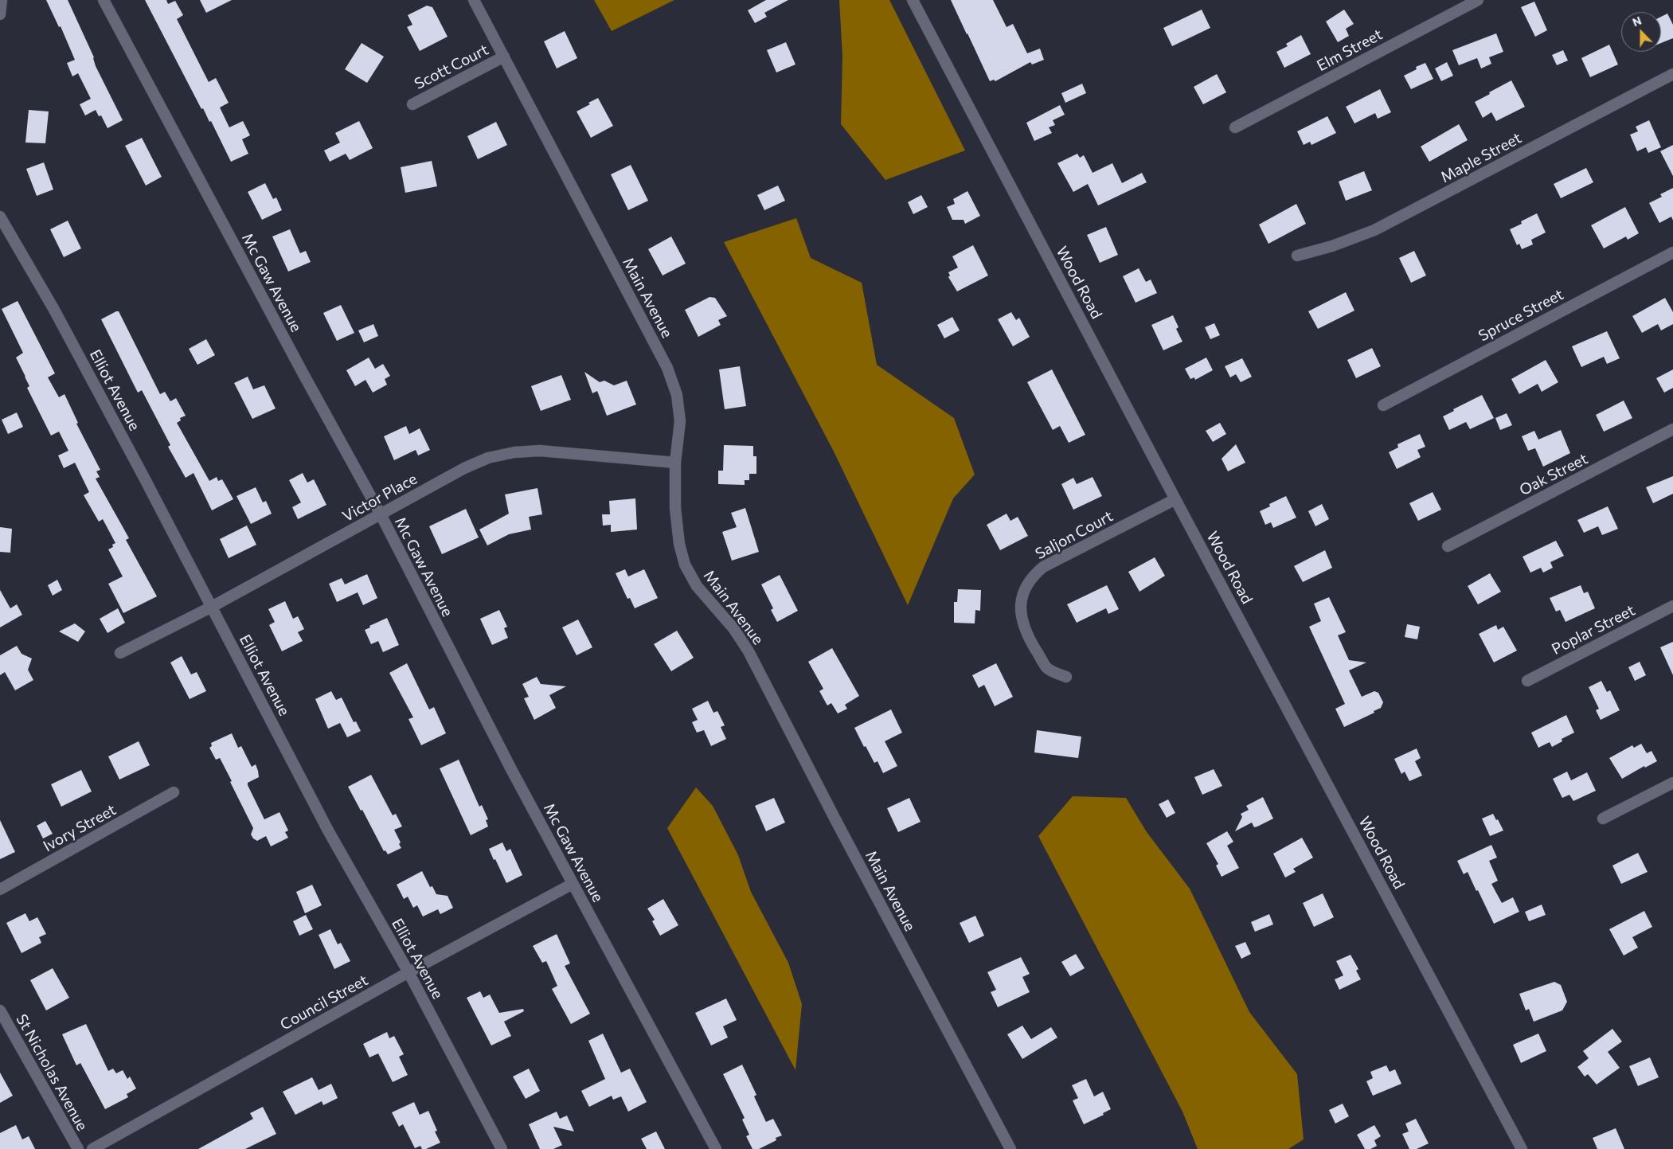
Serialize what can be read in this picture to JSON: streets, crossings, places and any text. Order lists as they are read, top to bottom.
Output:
{
  "streets": {
    "street": [
      "Elm Street",
      "Scott Court",
      "Maple Street",
      "Mc Gaw Avenue",
      "Wood Road",
      "Main Avenue",
      "Spruce Street",
      "Elliot Avenue",
      "Oak Street",
      "Victor Place",
      "Saljon Court",
      "Poplar Street",
      "Ivory Street",
      "Council Street",
      "St Nicholas Avenue"
    ]
  },
  "crossings": [
    ["Scott Court", "Main Avenue"],
    ["Mc Gaw Avenue", "Victor Place"],
    ["Mc Gaw Avenue", "Council Street"],
    ["Wood Road", "Saljon Court"],
    ["Main Avenue", "Victor Place"],
    ["Elliot Avenue", "Victor Place"],
    ["Elliot Avenue", "Council Street"]
  ],
  "north": "top"
}
